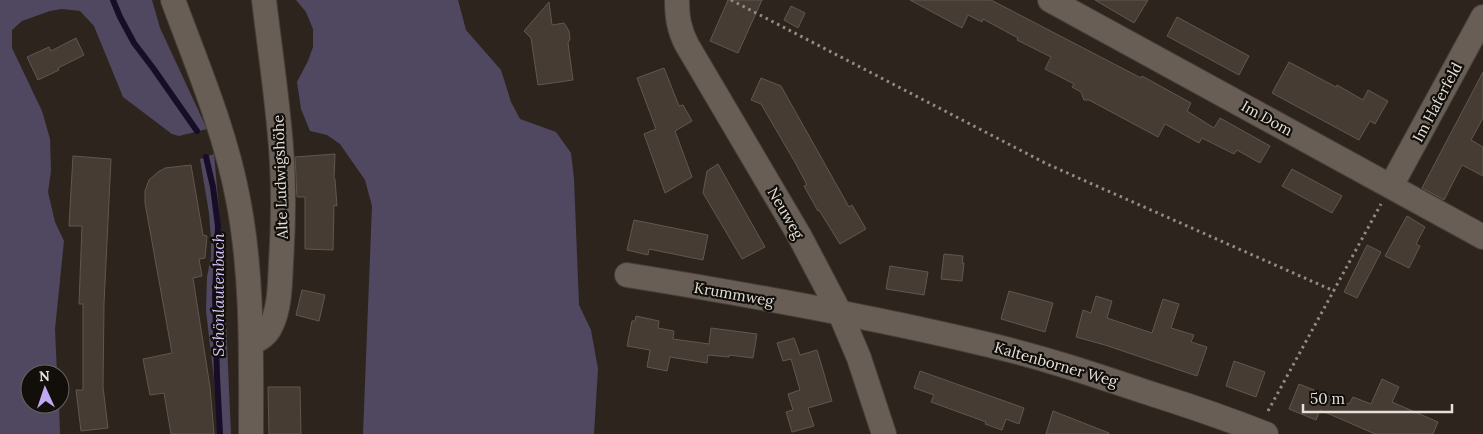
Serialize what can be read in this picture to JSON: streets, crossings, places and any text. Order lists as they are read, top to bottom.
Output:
{
  "streets": {
    "street": [
      "Im Haferfeld",
      "Im Dom",
      "Alte Ludwigshöhe",
      "Neuweg",
      "Krummweg",
      "Kaltenborner Weg"
    ]
  },
  "crossings": [
    ["Im Haferfeld", "Im Dom"],
    ["Neuweg", "Krummweg"],
    ["Neuweg", "Kaltenborner Weg"],
    ["Krummweg", "Kaltenborner Weg"]
  ],
  "water": ["Schönlautenbach"],
  "scale_bar": "50 m",
  "north": "top"
}
